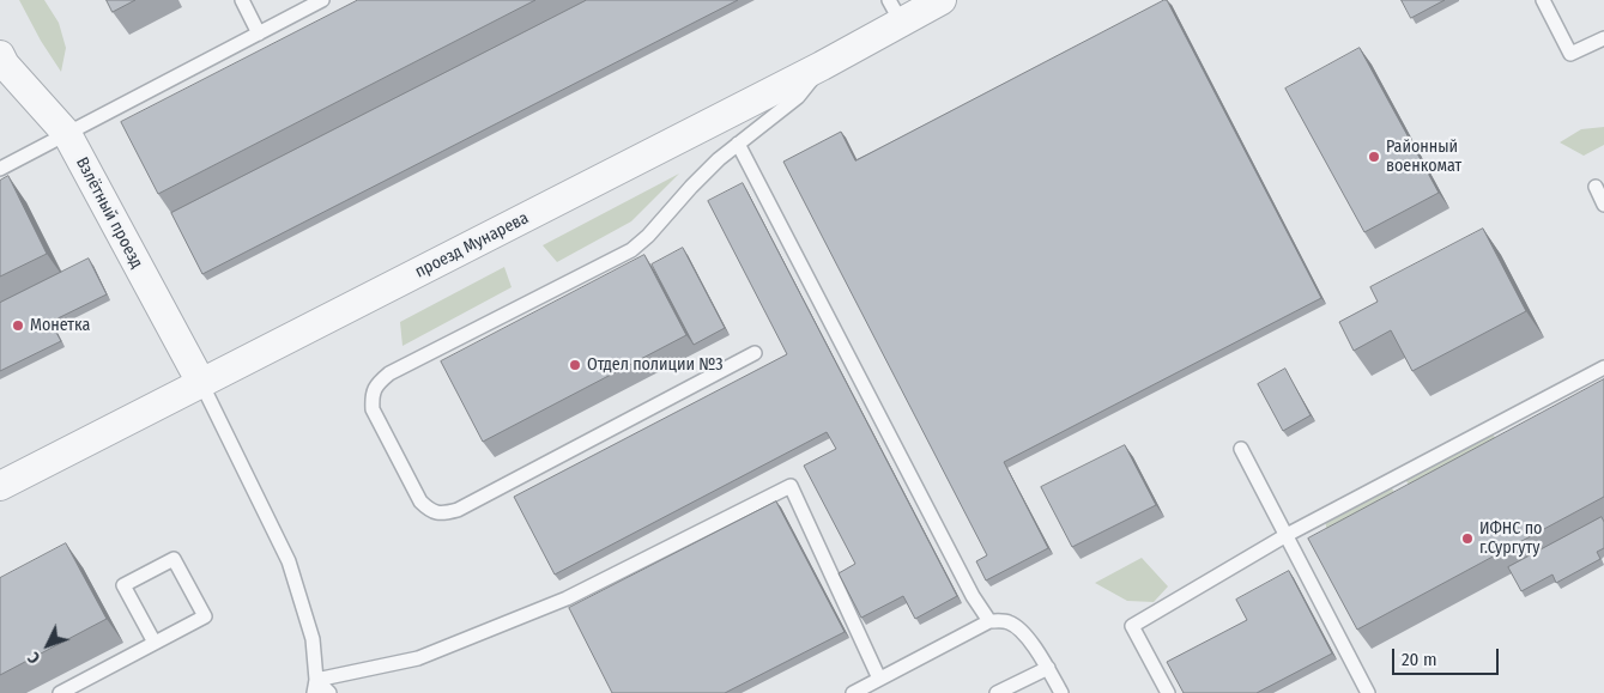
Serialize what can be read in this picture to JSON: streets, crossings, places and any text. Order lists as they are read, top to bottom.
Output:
{
  "streets": {
    "street": ["Взлётный проезд", "проезд Мунарева"]
  },
  "crossings": [
    ["Взлётный проезд", "проезд Мунарева"]
  ],
  "places": [
    "Районный военкомат",
    "Монетка",
    "Отдел полиции №3",
    "ИФНС по г.Сургуту"
  ],
  "scale_bar": "20 m",
  "north": "bottom left"
}
